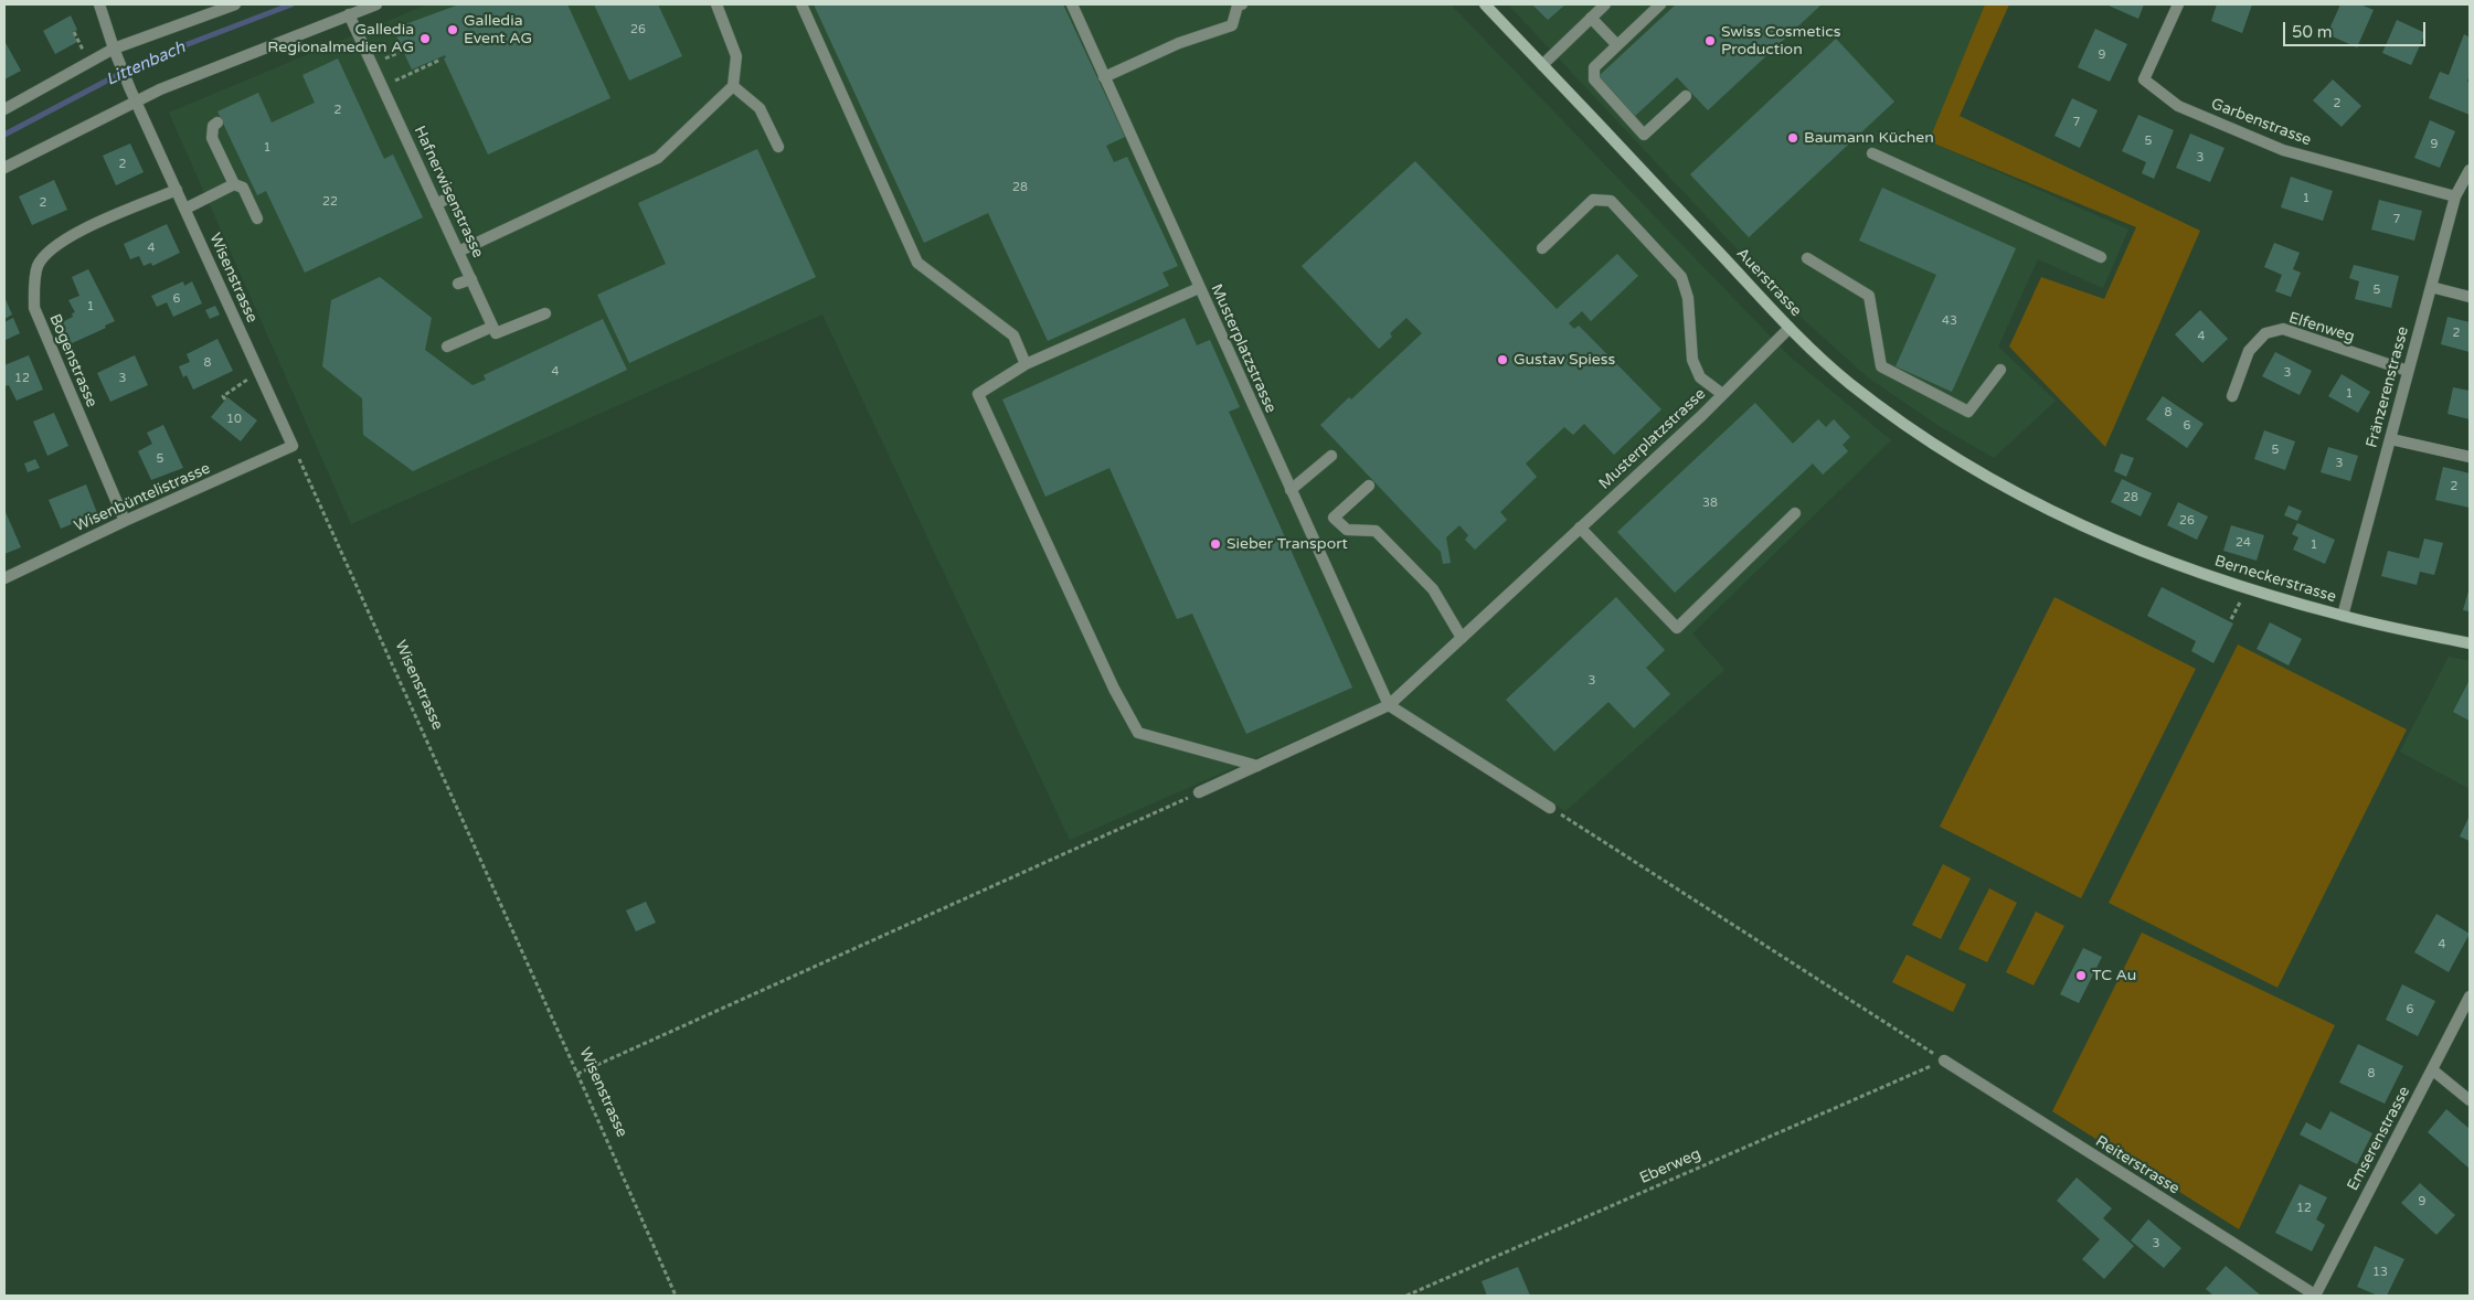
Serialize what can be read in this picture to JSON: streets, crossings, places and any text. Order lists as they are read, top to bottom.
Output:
{
  "streets": {
    "main road": ["Auerstrasse", "Berneckerstrasse"],
    "street": [
      "Garbenstrasse",
      "Hafnerwisenstrasse",
      "Wisenstrasse",
      "Elfenweg",
      "Musterplatzstrasse",
      "Bogenstrasse",
      "Fränzerenstrasse",
      "Wisenbüntelistrasse",
      "Emserenstrasse",
      "Reiterstrasse"
    ],
    "path": ["Eberweg"]
  },
  "crossings": [
    ["Garbenstrasse", "Fränzerenstrasse"],
    ["Wisenstrasse", "Bogenstrasse"],
    ["Wisenstrasse", "Wisenbüntelistrasse"],
    ["Auerstrasse", "Musterplatzstrasse"],
    ["Auerstrasse", "Berneckerstrasse"],
    ["Elfenweg", "Fränzerenstrasse"],
    ["Bogenstrasse", "Wisenbüntelistrasse"],
    ["Fränzerenstrasse", "Berneckerstrasse"],
    ["Emserenstrasse", "Reiterstrasse"],
    ["Reiterstrasse", "Eberweg"]
  ],
  "water": ["Littenbach"],
  "places": [
    "Galledia Event AG",
    "Galledia Regionalmedien AG",
    "Swiss Cosmetics Production",
    "Baumann Küchen",
    "Gustav Spiess",
    "Sieber Transport",
    "TC Au"
  ],
  "house_numbers": [
    "26",
    "9",
    "2",
    "2",
    "7",
    "5",
    "9",
    "1",
    "3",
    "2",
    "28",
    "1",
    "22",
    "2",
    "7",
    "4",
    "5",
    "6",
    "1",
    "43",
    "2",
    "4",
    "8",
    "4",
    "3",
    "12",
    "3",
    "1",
    "8",
    "10",
    "6",
    "5",
    "5",
    "3",
    "2",
    "28",
    "38",
    "26",
    "24",
    "1",
    "3",
    "4",
    "6",
    "8",
    "9",
    "12",
    "3",
    "13"
  ],
  "scale_bar": "50 m"
}
